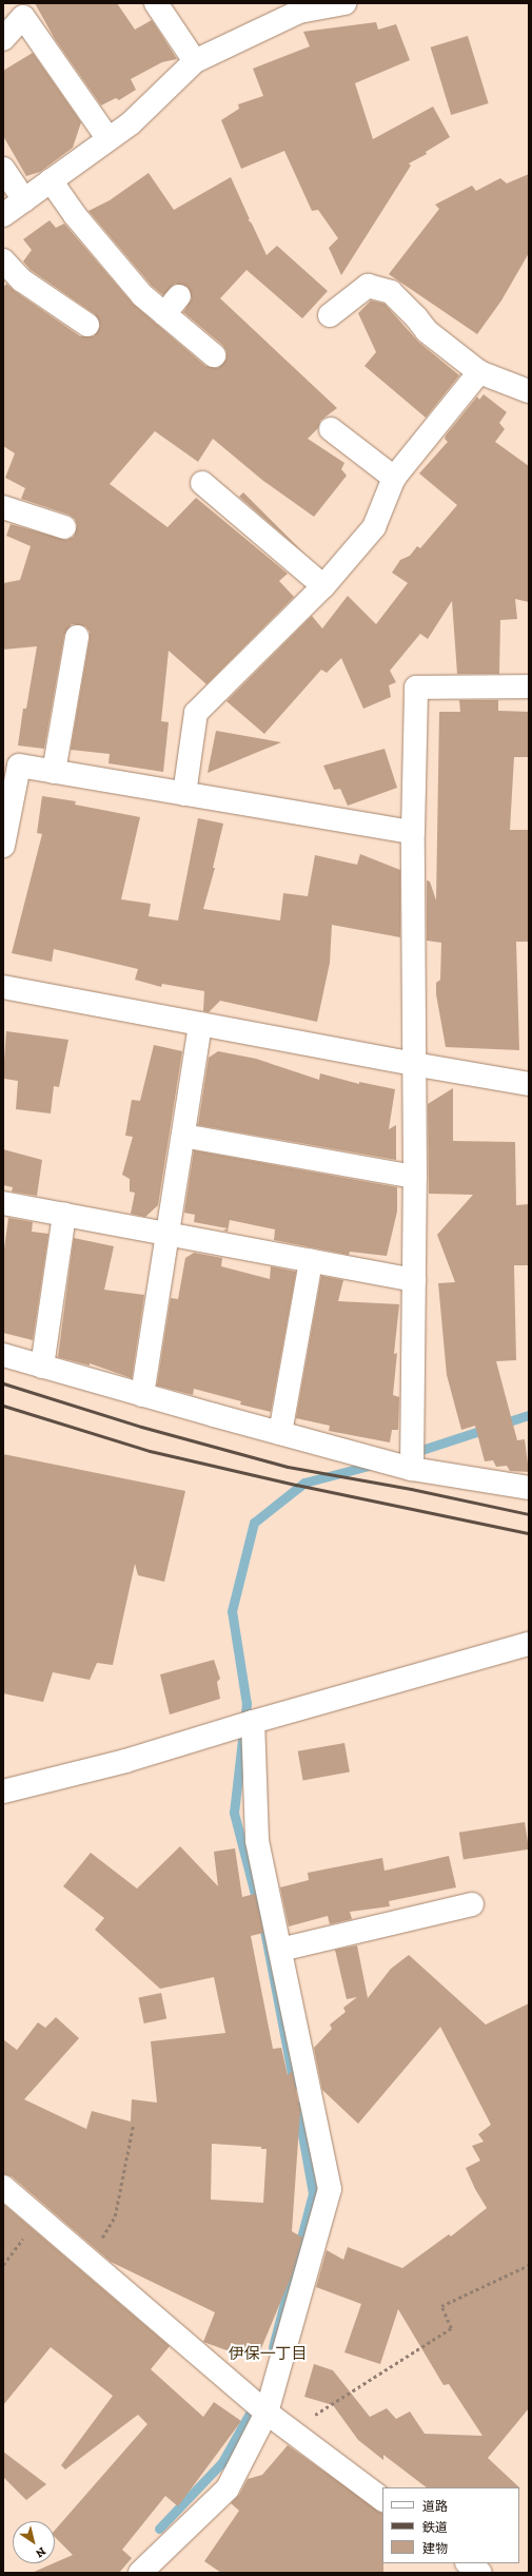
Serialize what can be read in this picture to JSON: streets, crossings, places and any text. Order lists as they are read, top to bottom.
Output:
{
  "districts": ["伊保一丁目"],
  "legend": ["道路", "鉄道", "建物"],
  "north": "bottom right"
}
